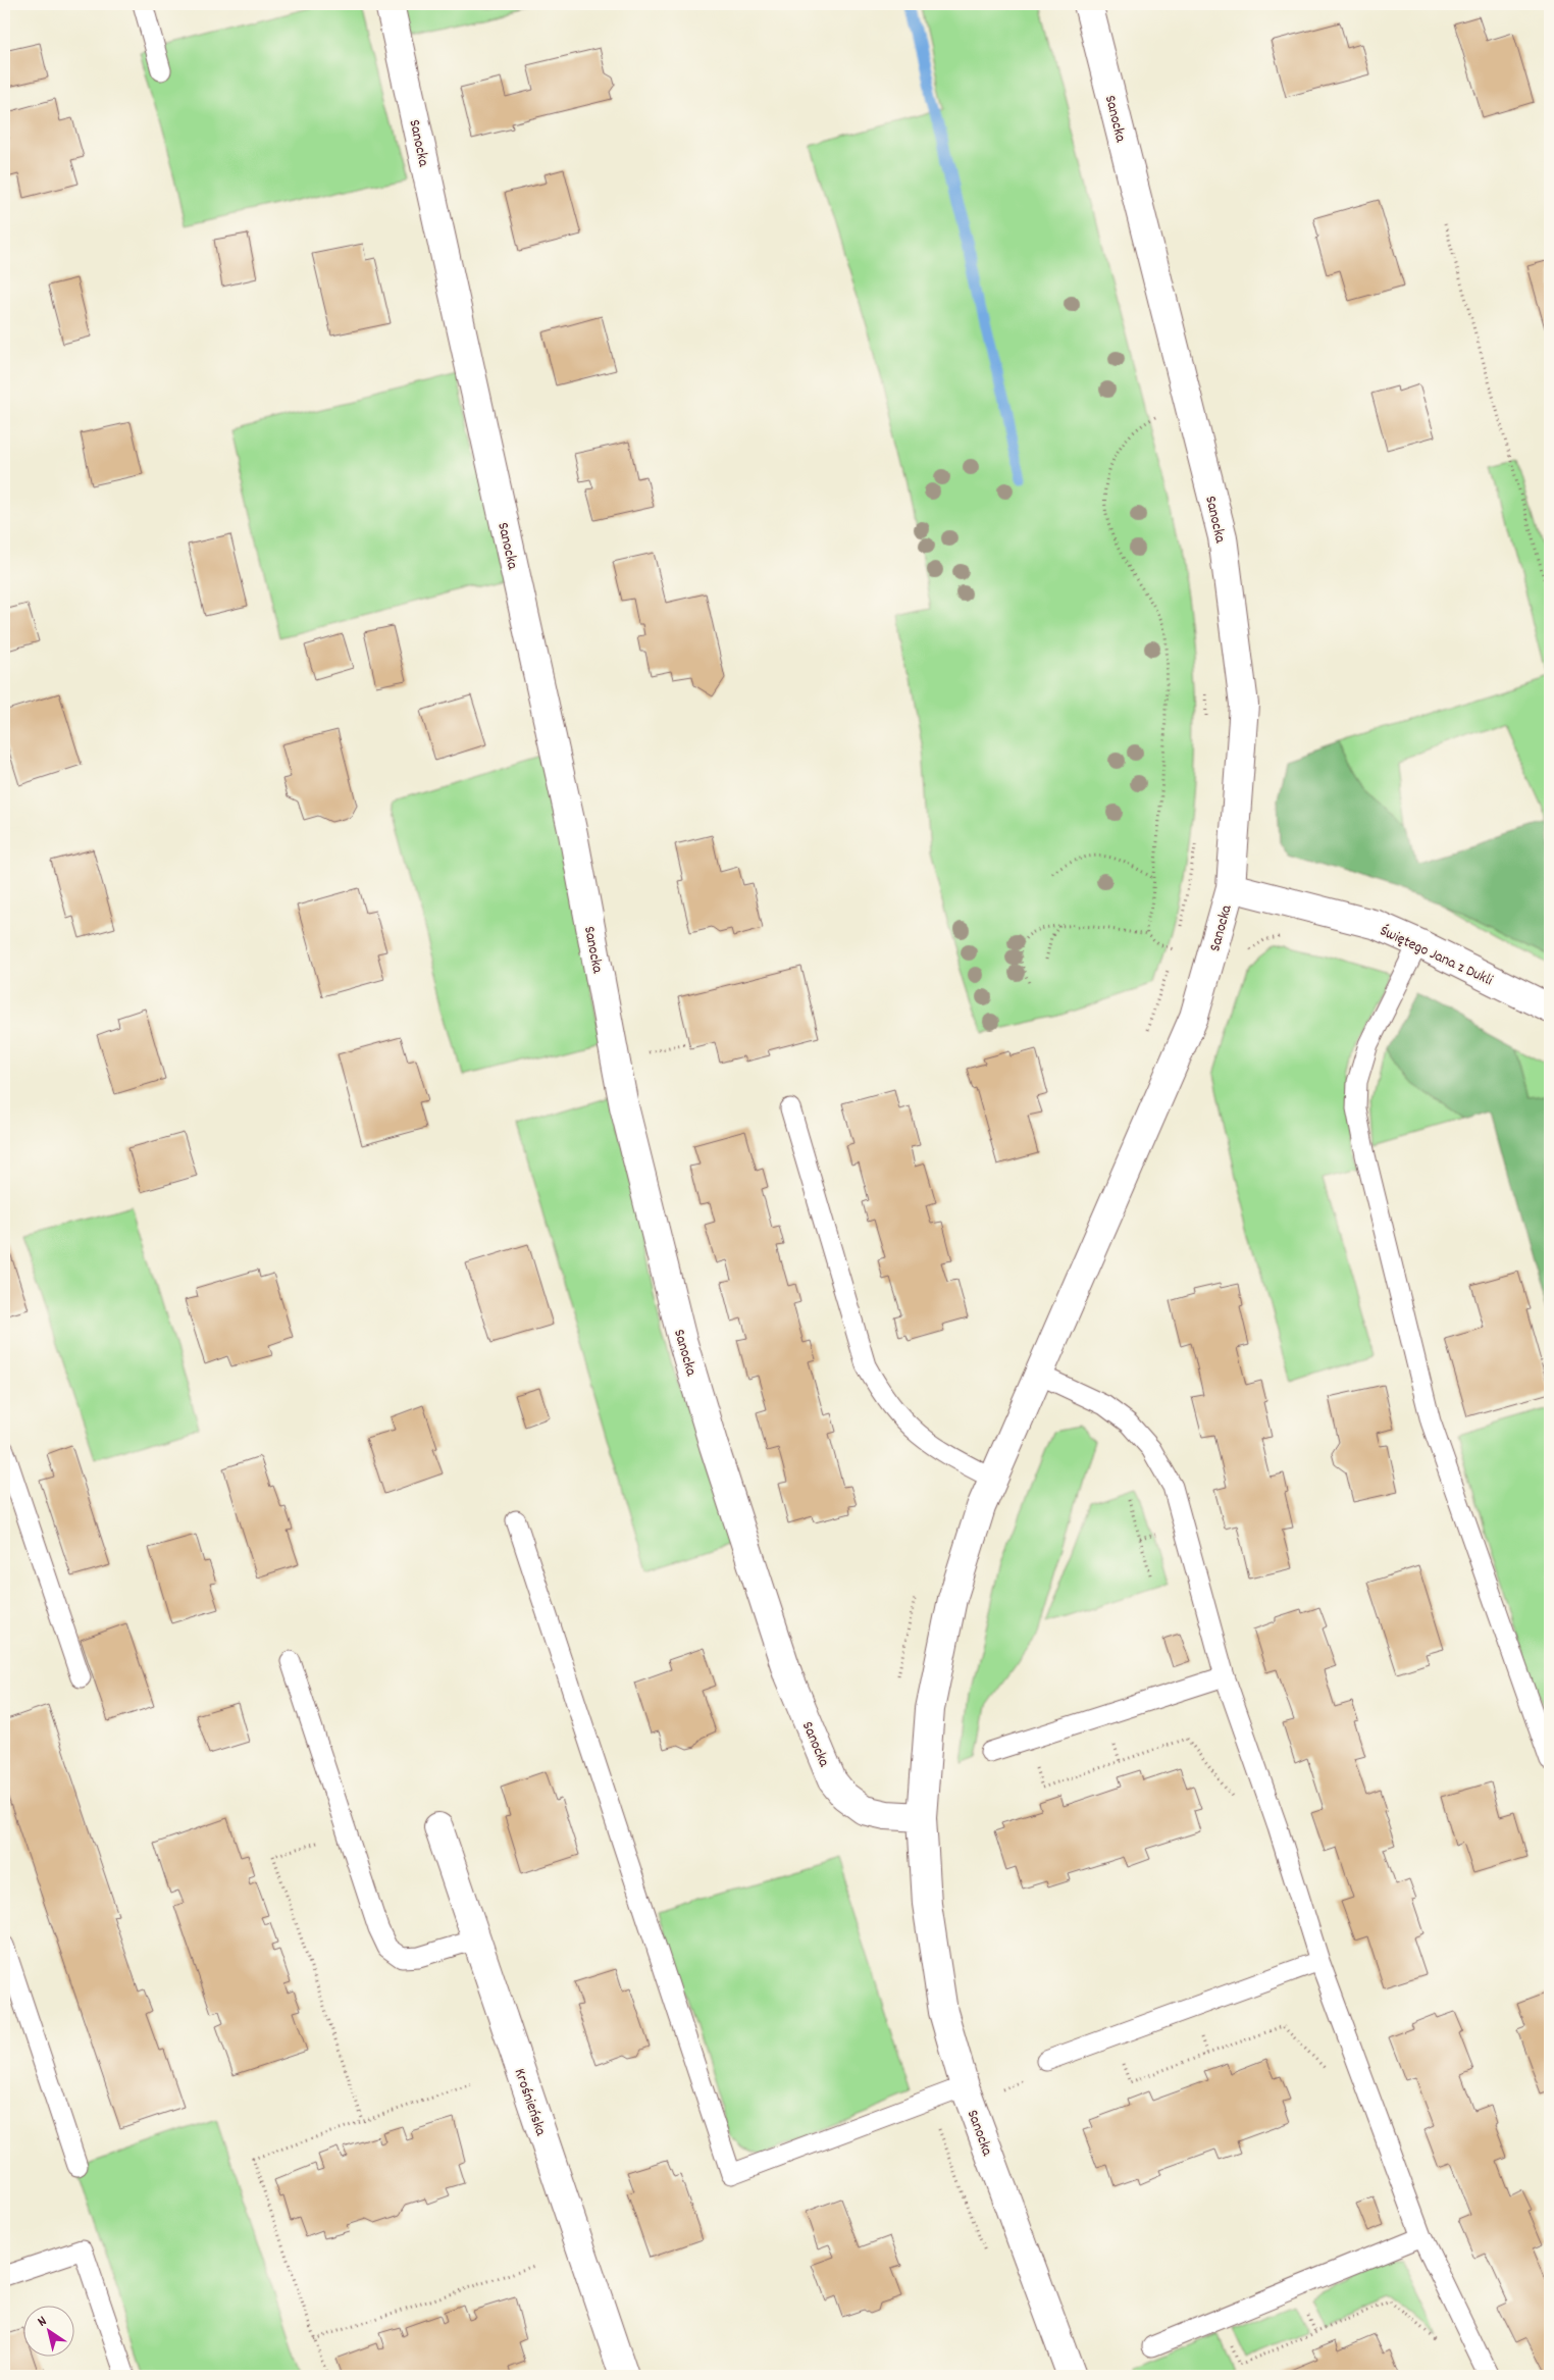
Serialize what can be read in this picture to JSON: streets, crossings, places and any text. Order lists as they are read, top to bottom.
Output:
{
  "streets": {
    "street": ["Sanocka", "Świętego Jana z Dukli", "Krośnieńska"]
  },
  "crossings": [
    ["Sanocka", "Świętego Jana z Dukli"]
  ],
  "north": "top left"
}
